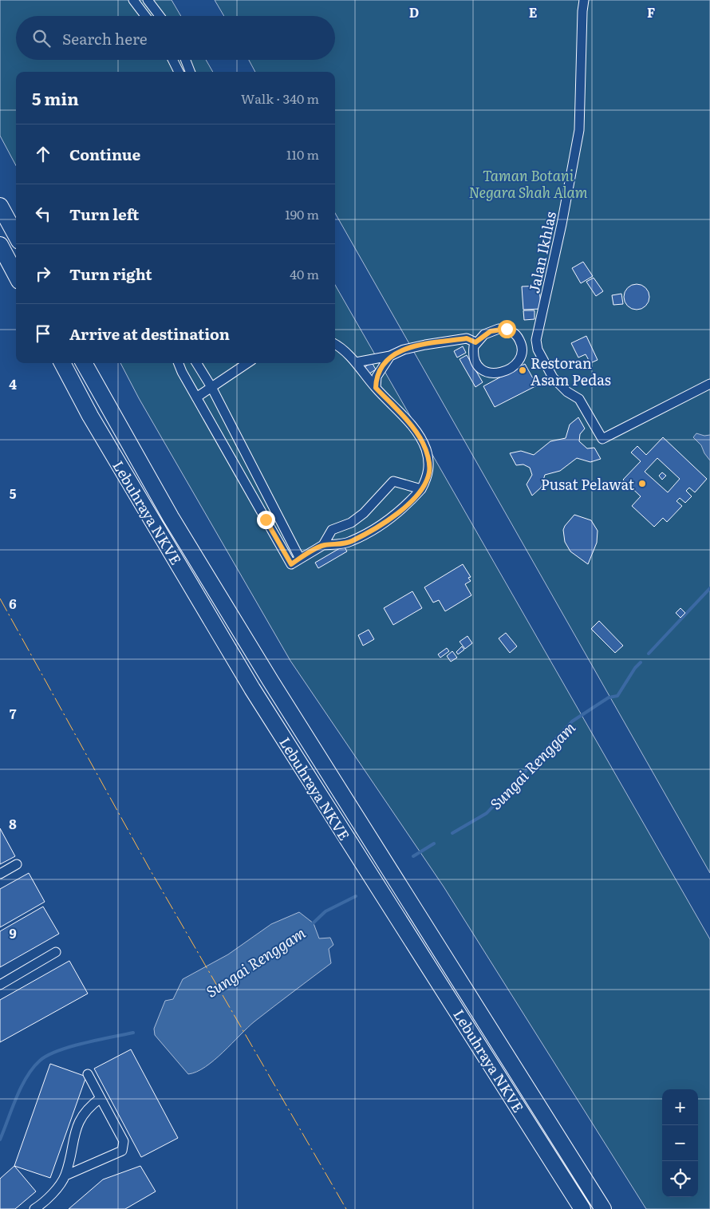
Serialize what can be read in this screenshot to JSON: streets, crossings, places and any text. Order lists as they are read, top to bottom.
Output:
{
  "streets": {
    "highway": ["Lebuhraya NKVE"],
    "street": ["Jalan Ikhlas"]
  },
  "water": ["Sungai Renggam"],
  "parks": ["Taman Botani Negara Shah Alam"],
  "places": ["Restoran Asam Pedas", "Pusat Pelawat"],
  "page": {
    "search": "Search here",
    "heading": ["5 min", "Walk · 340 m"],
    "list": [
      ["Continue", "110 m"],
      ["Turn left", "190 m"],
      ["Turn right", "40 m"],
      "Arrive at destination"
    ],
    "map_buttons": ["+", "−"]
  },
  "grid": {
    "columns": ["D", "E", "F"],
    "rows": [
      "4",
      "5",
      "6",
      "7",
      "8",
      "9"
    ]
  }
}
